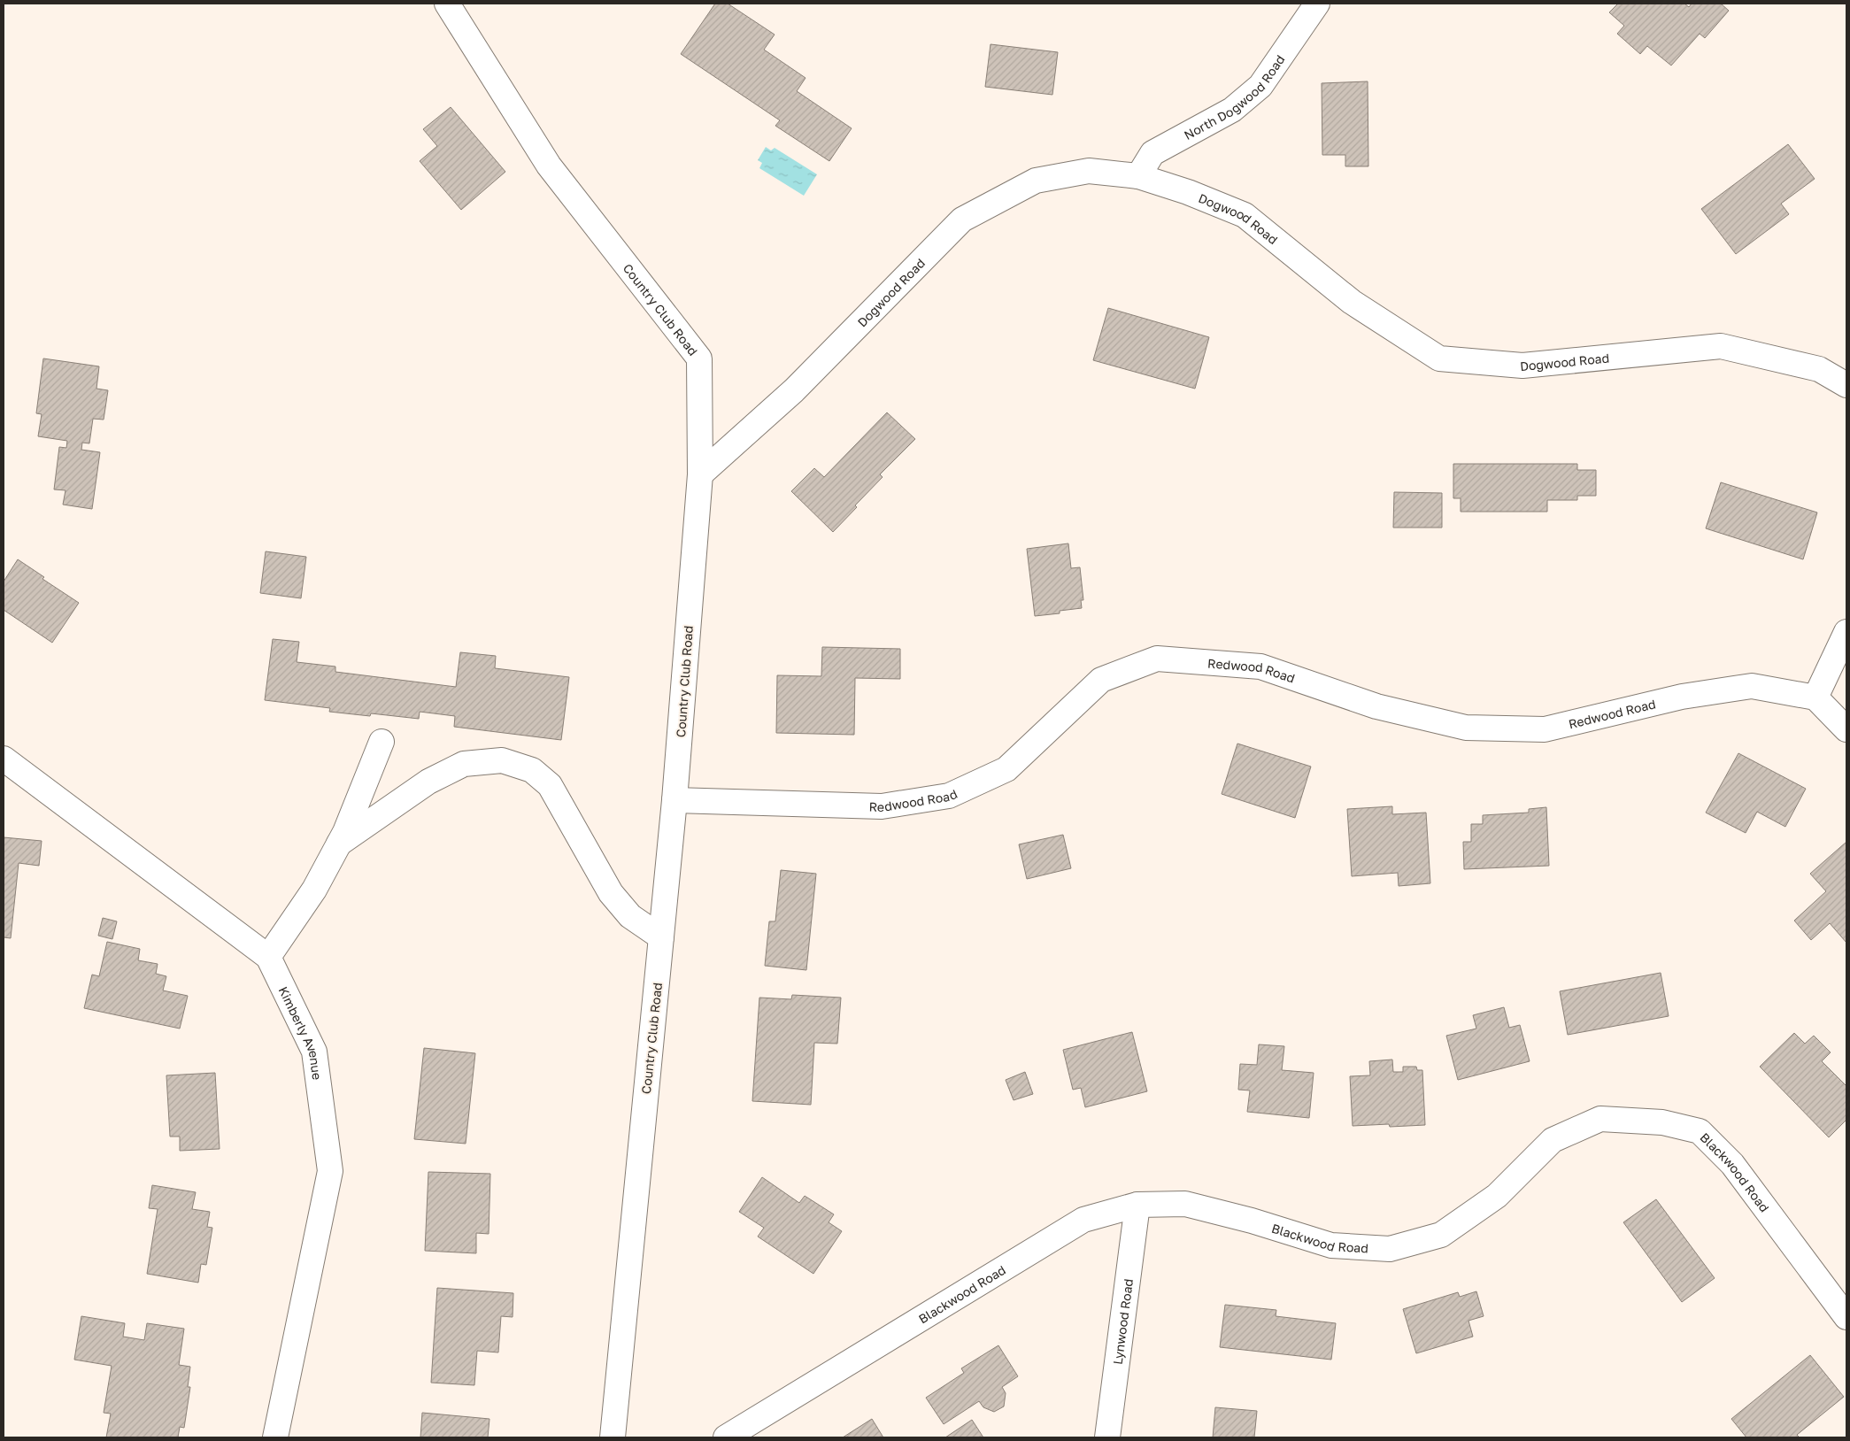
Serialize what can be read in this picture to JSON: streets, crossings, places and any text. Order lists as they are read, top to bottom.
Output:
{
  "streets": {
    "street": [
      "North Dogwood Road",
      "Dogwood Road",
      "Country Club Road",
      "Redwood Road",
      "Kimberly Avenue",
      "Blackwood Road",
      "Lynwood Road"
    ]
  },
  "crossings": [
    ["North Dogwood Road", "Dogwood Road"],
    ["Dogwood Road", "Country Club Road"],
    ["Country Club Road", "Redwood Road"],
    ["Blackwood Road", "Lynwood Road"]
  ]
}
